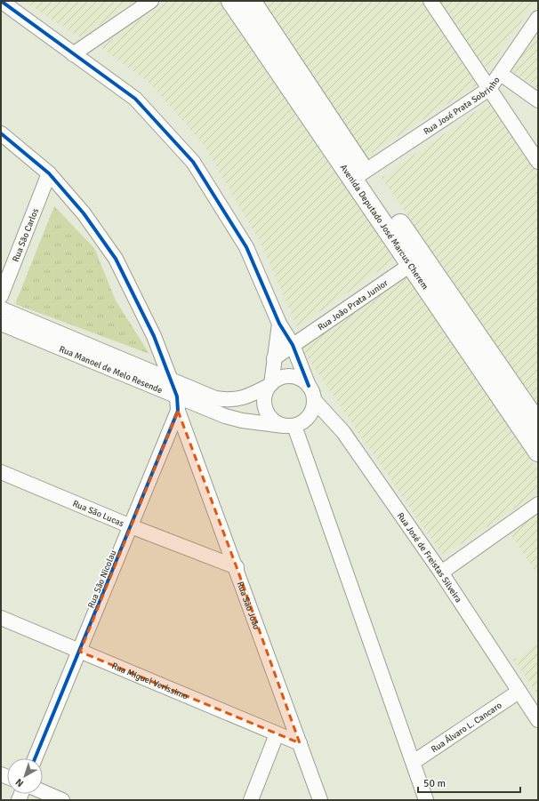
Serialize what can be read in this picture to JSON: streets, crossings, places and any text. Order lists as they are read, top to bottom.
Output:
{
  "streets": {
    "main road": ["Avenida Deputado José Marcus Cherem"],
    "street": [
      "Rua José Prata Sobrinho",
      "Rua São Carlos",
      "Rua João Prata Junior",
      "Rua Manoel de Melo Resende",
      "Rua São Lucas",
      "Rua José de Freistas Silveira",
      "Rua São Nicolau",
      "Rua São João",
      "Rua Miguel Veríssimo",
      "Rua Álvaro L. Cancaro"
    ]
  },
  "crossings": [
    ["Rua José Prata Sobrinho", "Avenida Deputado José Marcus Cherem"],
    ["Avenida Deputado José Marcus Cherem", "Rua João Prata Junior"],
    ["Rua São Carlos", "Rua São Nicolau"],
    ["Rua Manoel de Melo Resende", "Rua José de Freistas Silveira"],
    ["Rua Manoel de Melo Resende", "Rua São Nicolau"],
    ["Rua São Lucas", "Rua São Nicolau"],
    ["Rua São Lucas", "Rua São João"],
    ["Rua José de Freistas Silveira", "Rua Álvaro L. Cancaro"],
    ["Rua São Nicolau", "Rua São João"],
    ["Rua São Nicolau", "Rua Miguel Veríssimo"],
    ["Rua São João", "Rua Miguel Veríssimo"]
  ],
  "scale_bar": "50 m",
  "north": "bottom left"
}
